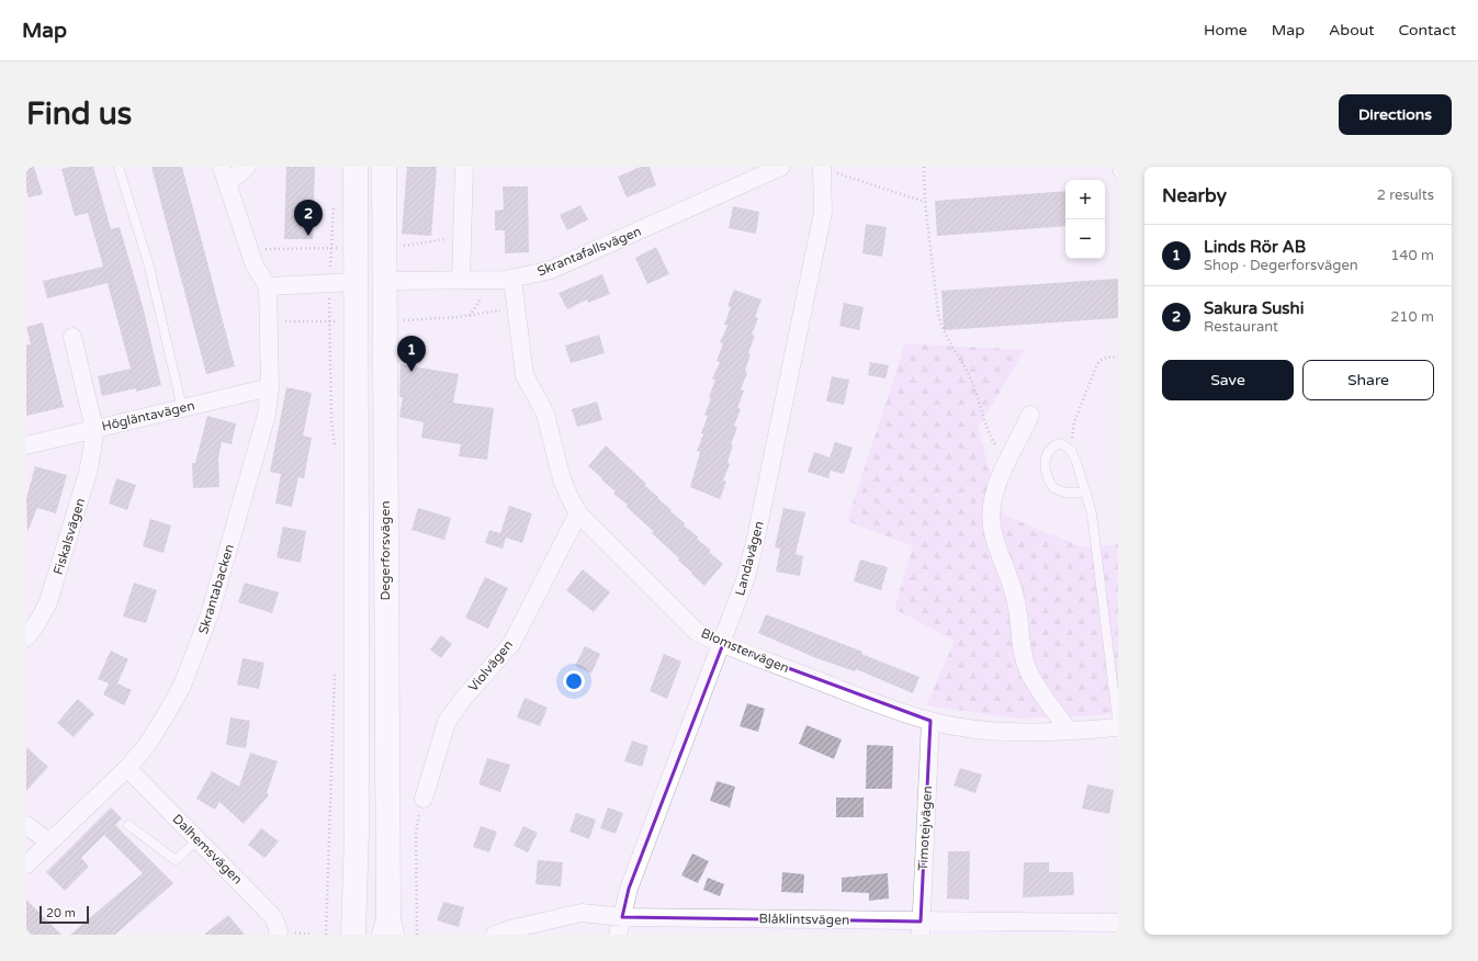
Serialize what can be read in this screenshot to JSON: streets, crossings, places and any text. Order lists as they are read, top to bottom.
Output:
{
  "streets": {
    "main road": ["Degerforsvägen"],
    "street": [
      "Skrantafallsvägen",
      "Högläntavägen",
      "Fiskalsvägen",
      "Landavägen",
      "Skrantabacken",
      "Blomstervägen",
      "Violvägen",
      "Timotejvägen",
      "Dalhemsvägen",
      "Blåklintsvägen"
    ]
  },
  "crossings": [
    ["Skrantafallsvägen", "Degerforsvägen"],
    ["Skrantafallsvägen", "Blomstervägen"],
    ["Högläntavägen", "Fiskalsvägen"],
    ["Högläntavägen", "Skrantabacken"],
    ["Landavägen", "Blomstervägen"],
    ["Landavägen", "Blåklintsvägen"],
    ["Skrantabacken", "Dalhemsvägen"],
    ["Blomstervägen", "Violvägen"],
    ["Blomstervägen", "Timotejvägen"],
    ["Timotejvägen", "Blåklintsvägen"]
  ],
  "scale_bar": "20 m",
  "page": {
    "header": "Map",
    "nav": [
      "Home",
      "Map",
      "About",
      "Contact"
    ],
    "buttons": [
      "Directions",
      ["Save", "Share"]
    ],
    "title": "Find us",
    "heading": ["Nearby", "2 results"],
    "map_buttons": ["+", "−"],
    "pins": ["2", "1"],
    "list": [
      {
        "mark": "1",
        "name": "Linds Rör AB",
        "note": "Shop · Degerforsvägen",
        "value": "140 m"
      },
      {
        "mark": "2",
        "name": "Sakura Sushi",
        "note": "Restaurant",
        "value": "210 m"
      }
    ],
    "scale": "20 m"
  }
}
